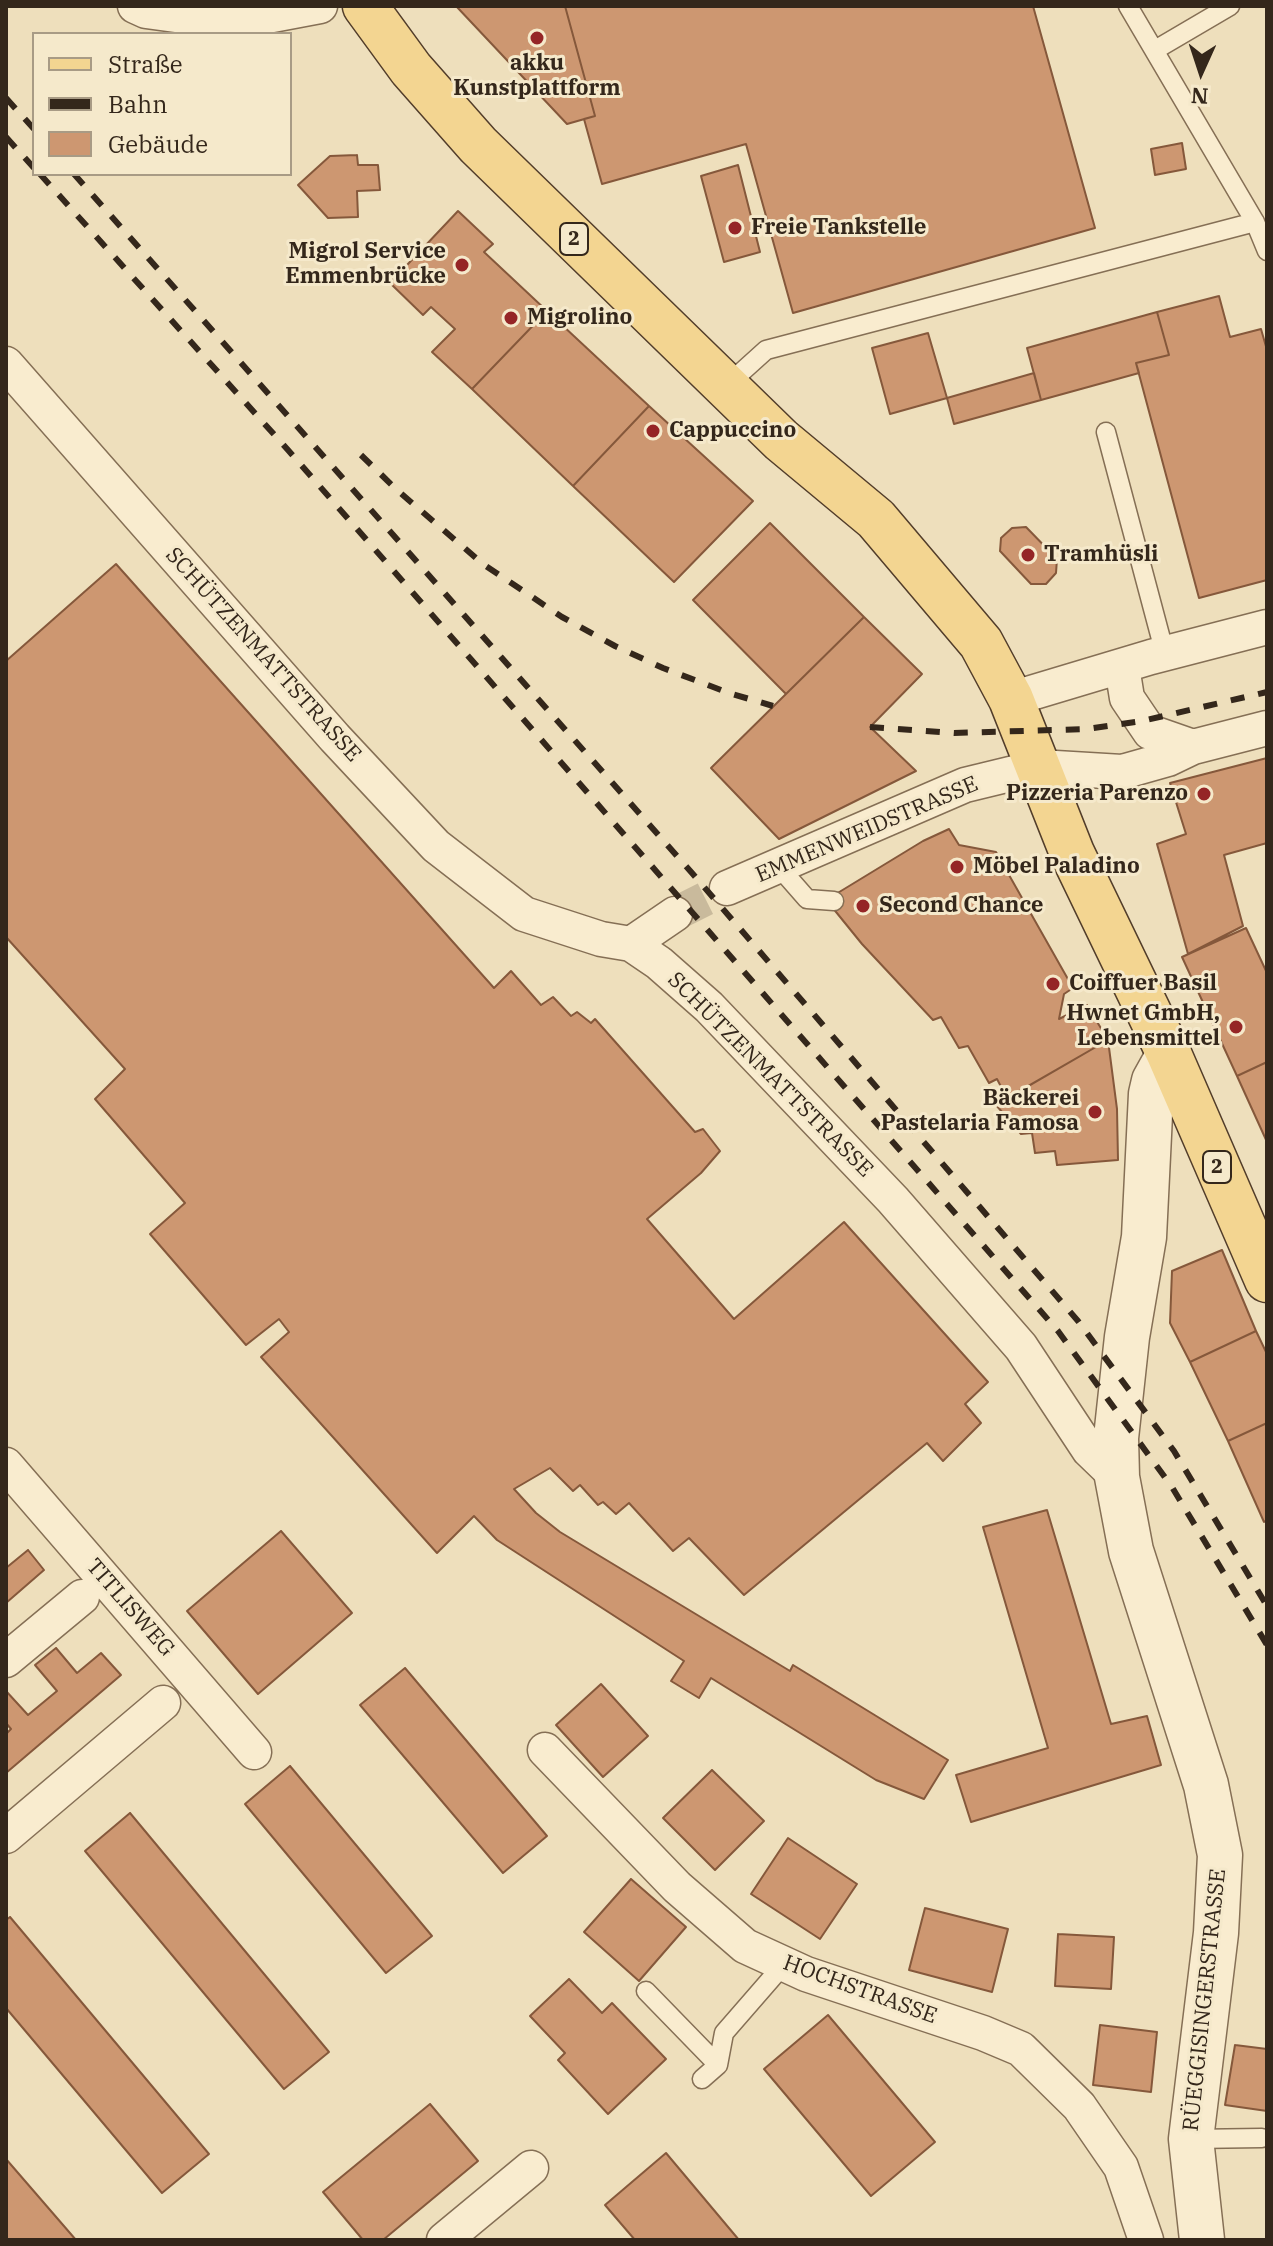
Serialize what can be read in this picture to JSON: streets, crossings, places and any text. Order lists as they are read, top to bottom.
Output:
{
  "streets": {
    "main road": ["2"],
    "street": [
      "SCHÜTZENMATTSTRASSE",
      "EMMENWEIDSTRASSE",
      "TITLISWEG",
      "HOCHSTRASSE",
      "RÜEGGISINGERSTRASSE"
    ]
  },
  "crossings": [
    ["2", "EMMENWEIDSTRASSE"],
    ["2", "RÜEGGISINGERSTRASSE"],
    ["SCHÜTZENMATTSTRASSE", "RÜEGGISINGERSTRASSE"]
  ],
  "places": [
    "akku Kunstplattform",
    "Freie Tankstelle",
    "Migrol Service Emmenbrücke",
    "Migrolino",
    "Cappuccino",
    "Tramhüsli",
    "Pizzeria Parenzo",
    "Möbel Paladino",
    "Second Chance",
    "Coiffuer Basil",
    "Hwnet GmbH, Lebensmittel",
    "Bäckerei Pastelaria Famosa"
  ],
  "legend": ["Straße", "Bahn", "Gebäude"],
  "north": "bottom"
}
